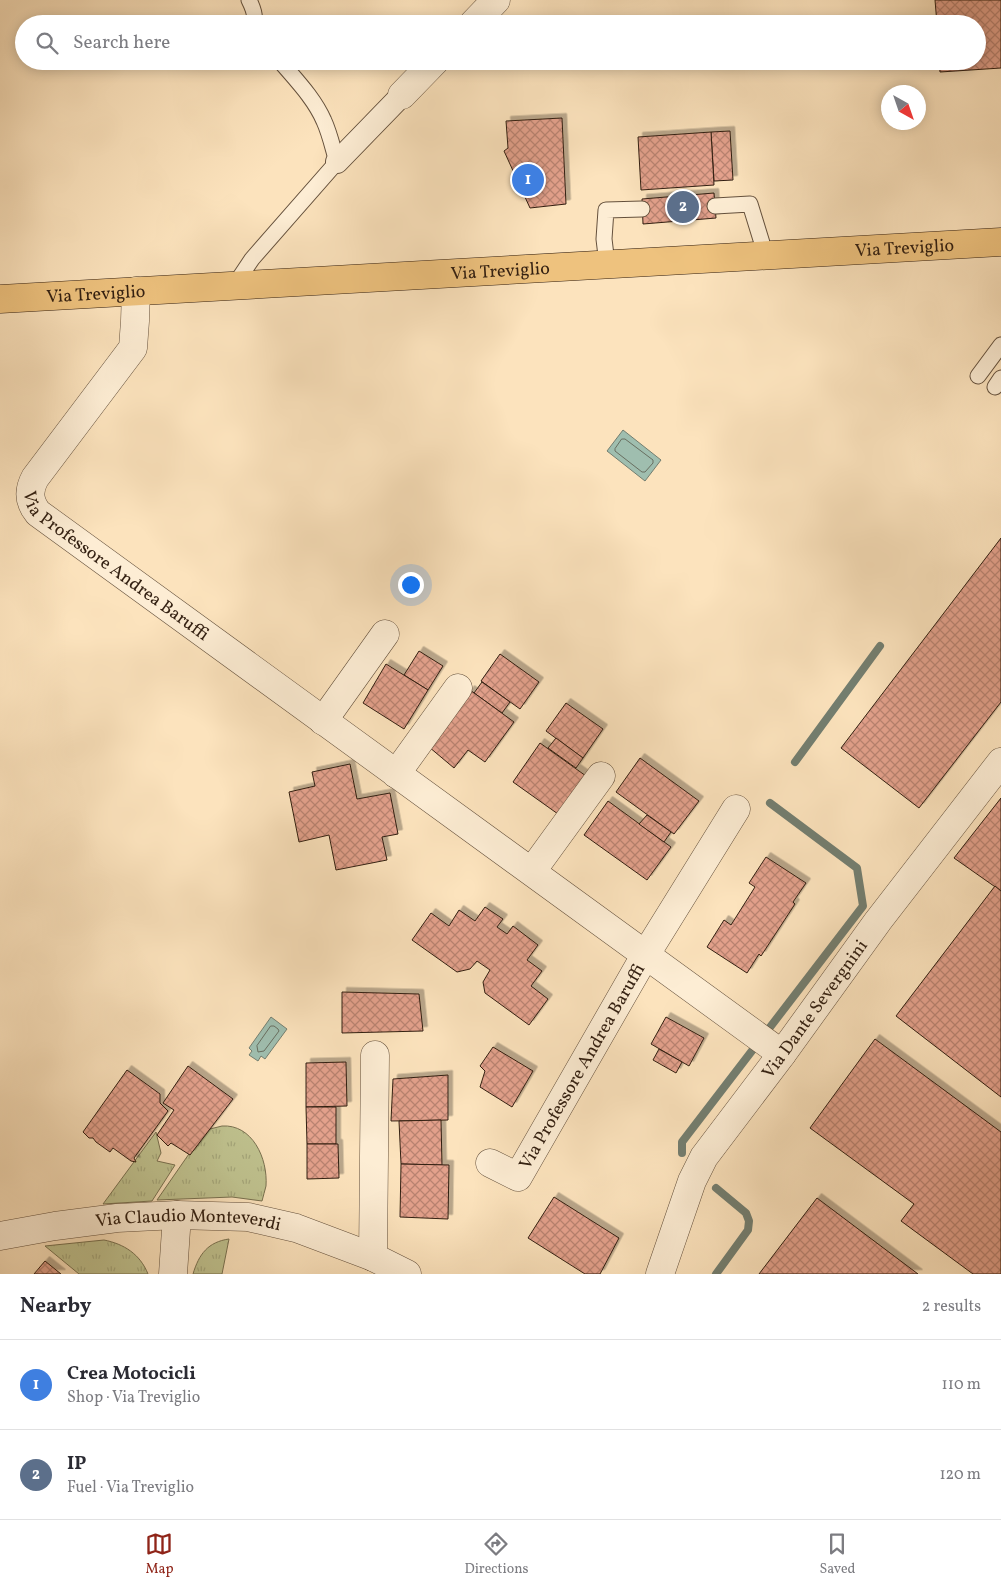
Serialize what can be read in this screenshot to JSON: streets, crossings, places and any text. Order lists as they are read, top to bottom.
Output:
{
  "streets": {
    "main road": ["Via Treviglio"],
    "street": ["Via Professore Andrea Baruffi", "Via Dante Severgnini", "Via Claudio Monteverdi"]
  },
  "crossings": [
    ["Via Treviglio", "Via Professore Andrea Baruffi"],
    ["Via Professore Andrea Baruffi", "Via Dante Severgnini"]
  ],
  "north": "bottom right",
  "page": {
    "search": "Search here",
    "pins": ["1", "2"],
    "heading": ["Nearby", "2 results"],
    "list": [
      {
        "mark": "1",
        "name": "Crea Motocicli",
        "note": "Shop · Via Treviglio",
        "value": "110 m"
      },
      {
        "mark": "2",
        "name": "IP",
        "note": "Fuel · Via Treviglio",
        "value": "120 m"
      }
    ],
    "nav": ["Map", "Directions", "Saved"]
  }
}
